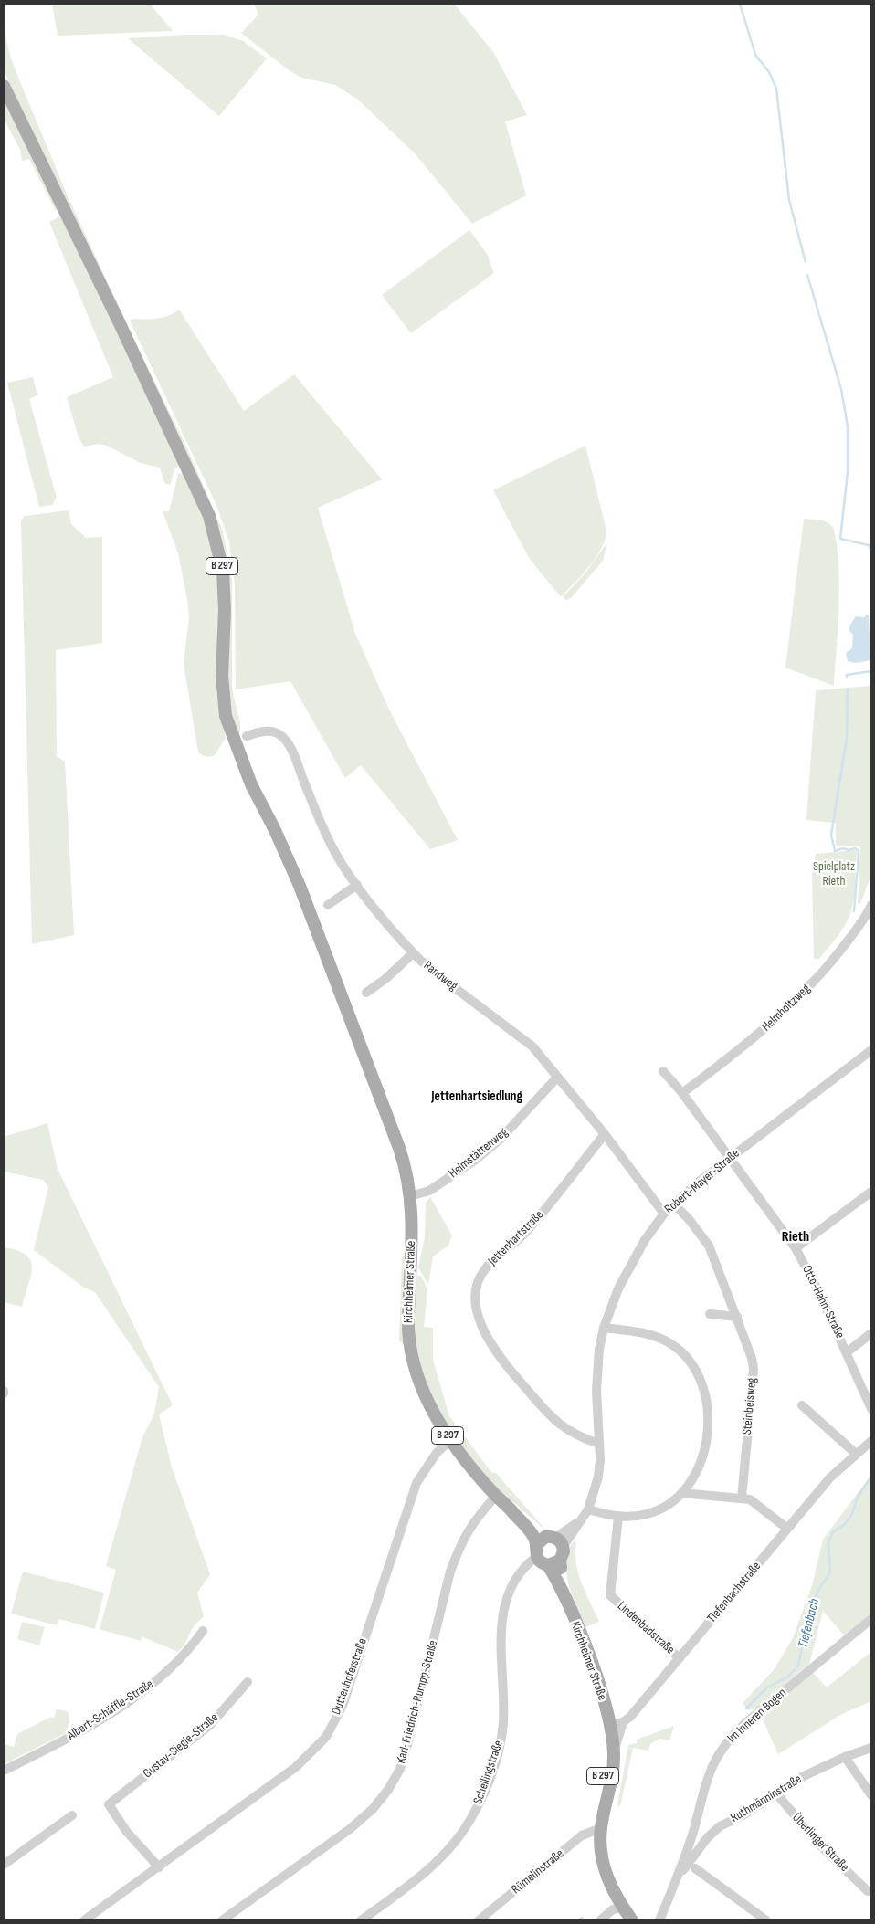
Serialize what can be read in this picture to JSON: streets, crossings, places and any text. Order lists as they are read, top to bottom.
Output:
{
  "streets": {
    "main road": ["B 297", "Kirchheimer Straße"],
    "street": [
      "Randweg",
      "Helmholtzweg",
      "Heimstättenweg",
      "Robert-Mayer-Straße",
      "Jettenhartstraße",
      "Otto-Hahn-Straße",
      "Steinbeisweg",
      "Tiefenbachstraße",
      "Lindenbadstraße",
      "Duttenhoferstraße",
      "Karl-Friedrich-Rumpp-Straße",
      "Albert-Schäffle-Straße",
      "Im Inneren Bogen",
      "Gustav-Siegle-Straße",
      "Schellingstraße",
      "Ruthmänninstraße",
      "Überlinger Straße",
      "Rümelinstraße"
    ]
  },
  "crossings": [
    ["Randweg", "Heimstättenweg"],
    ["Randweg", "Robert-Mayer-Straße"],
    ["Randweg", "Jettenhartstraße"],
    ["Helmholtzweg", "Otto-Hahn-Straße"],
    ["Heimstättenweg", "Kirchheimer Straße"],
    ["Robert-Mayer-Straße", "Jettenhartstraße"],
    ["Robert-Mayer-Straße", "Kirchheimer Straße"],
    ["Robert-Mayer-Straße", "Otto-Hahn-Straße"],
    ["Robert-Mayer-Straße", "Steinbeisweg"],
    ["Robert-Mayer-Straße", "Schellingstraße"],
    ["Kirchheimer Straße", "Duttenhoferstraße"],
    ["Kirchheimer Straße", "Karl-Friedrich-Rumpp-Straße"],
    ["Kirchheimer Straße", "Schellingstraße"],
    ["Kirchheimer Straße", "Rümelinstraße"],
    ["Tiefenbachstraße", "Lindenbadstraße"],
    ["Duttenhoferstraße", "Gustav-Siegle-Straße"],
    ["Im Inneren Bogen", "Ruthmänninstraße"],
    ["Ruthmänninstraße", "Überlinger Straße"]
  ],
  "districts": ["Jettenhartsiedlung", "Rieth"],
  "water": ["Tiefenbach"],
  "parks": ["Spielplatz Rieth"]
}
